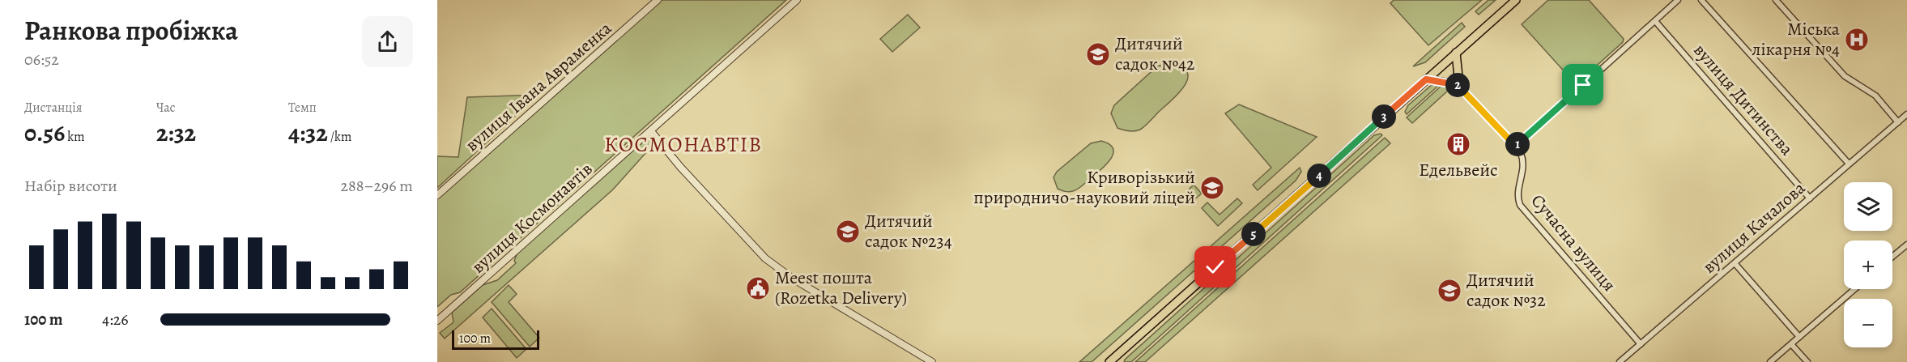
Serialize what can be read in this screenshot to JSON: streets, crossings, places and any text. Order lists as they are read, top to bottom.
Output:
{
  "streets": {
    "street": [
      "вулиця Івана Авраменка",
      "вулиця Дитинства",
      "вулиця Космонавтів",
      "вулиця Качалова",
      "Сучасна вулиця"
    ]
  },
  "crossings": [
    ["вулиця Дитинства", "вулиця Качалова"],
    ["вулиця Качалова", "Сучасна вулиця"]
  ],
  "districts": ["КОСМОНАВТІВ"],
  "places": {
    "hospital": ["Міська лікарня №4"],
    "school or university": [
      "Дитячий садок №42",
      "Криворізький природничо-науковий ліцей",
      "Дитячий садок №234",
      "Дитячий садок №32"
    ],
    "building": ["Едельвейс"],
    "public building": ["Meest пошта (Rozetka Delivery)"]
  },
  "scale_bar": "100 m",
  "page": {
    "heading": ["Ранкова пробіжка", "06:52"],
    "pins": [
      "2",
      "3",
      "1",
      "4",
      "5"
    ],
    "stats": [
      ["Дистанція", "0.56 km"],
      ["Час", "2:32"],
      ["Темп", "4:32 /km"]
    ],
    "chart": ["Набір висоти", "288–296 m"],
    "map_buttons": ["+", "−"],
    "list": [
      {
        "name": "100 m",
        "note": "4:26"
      }
    ],
    "scale": "100 m"
  }
}
